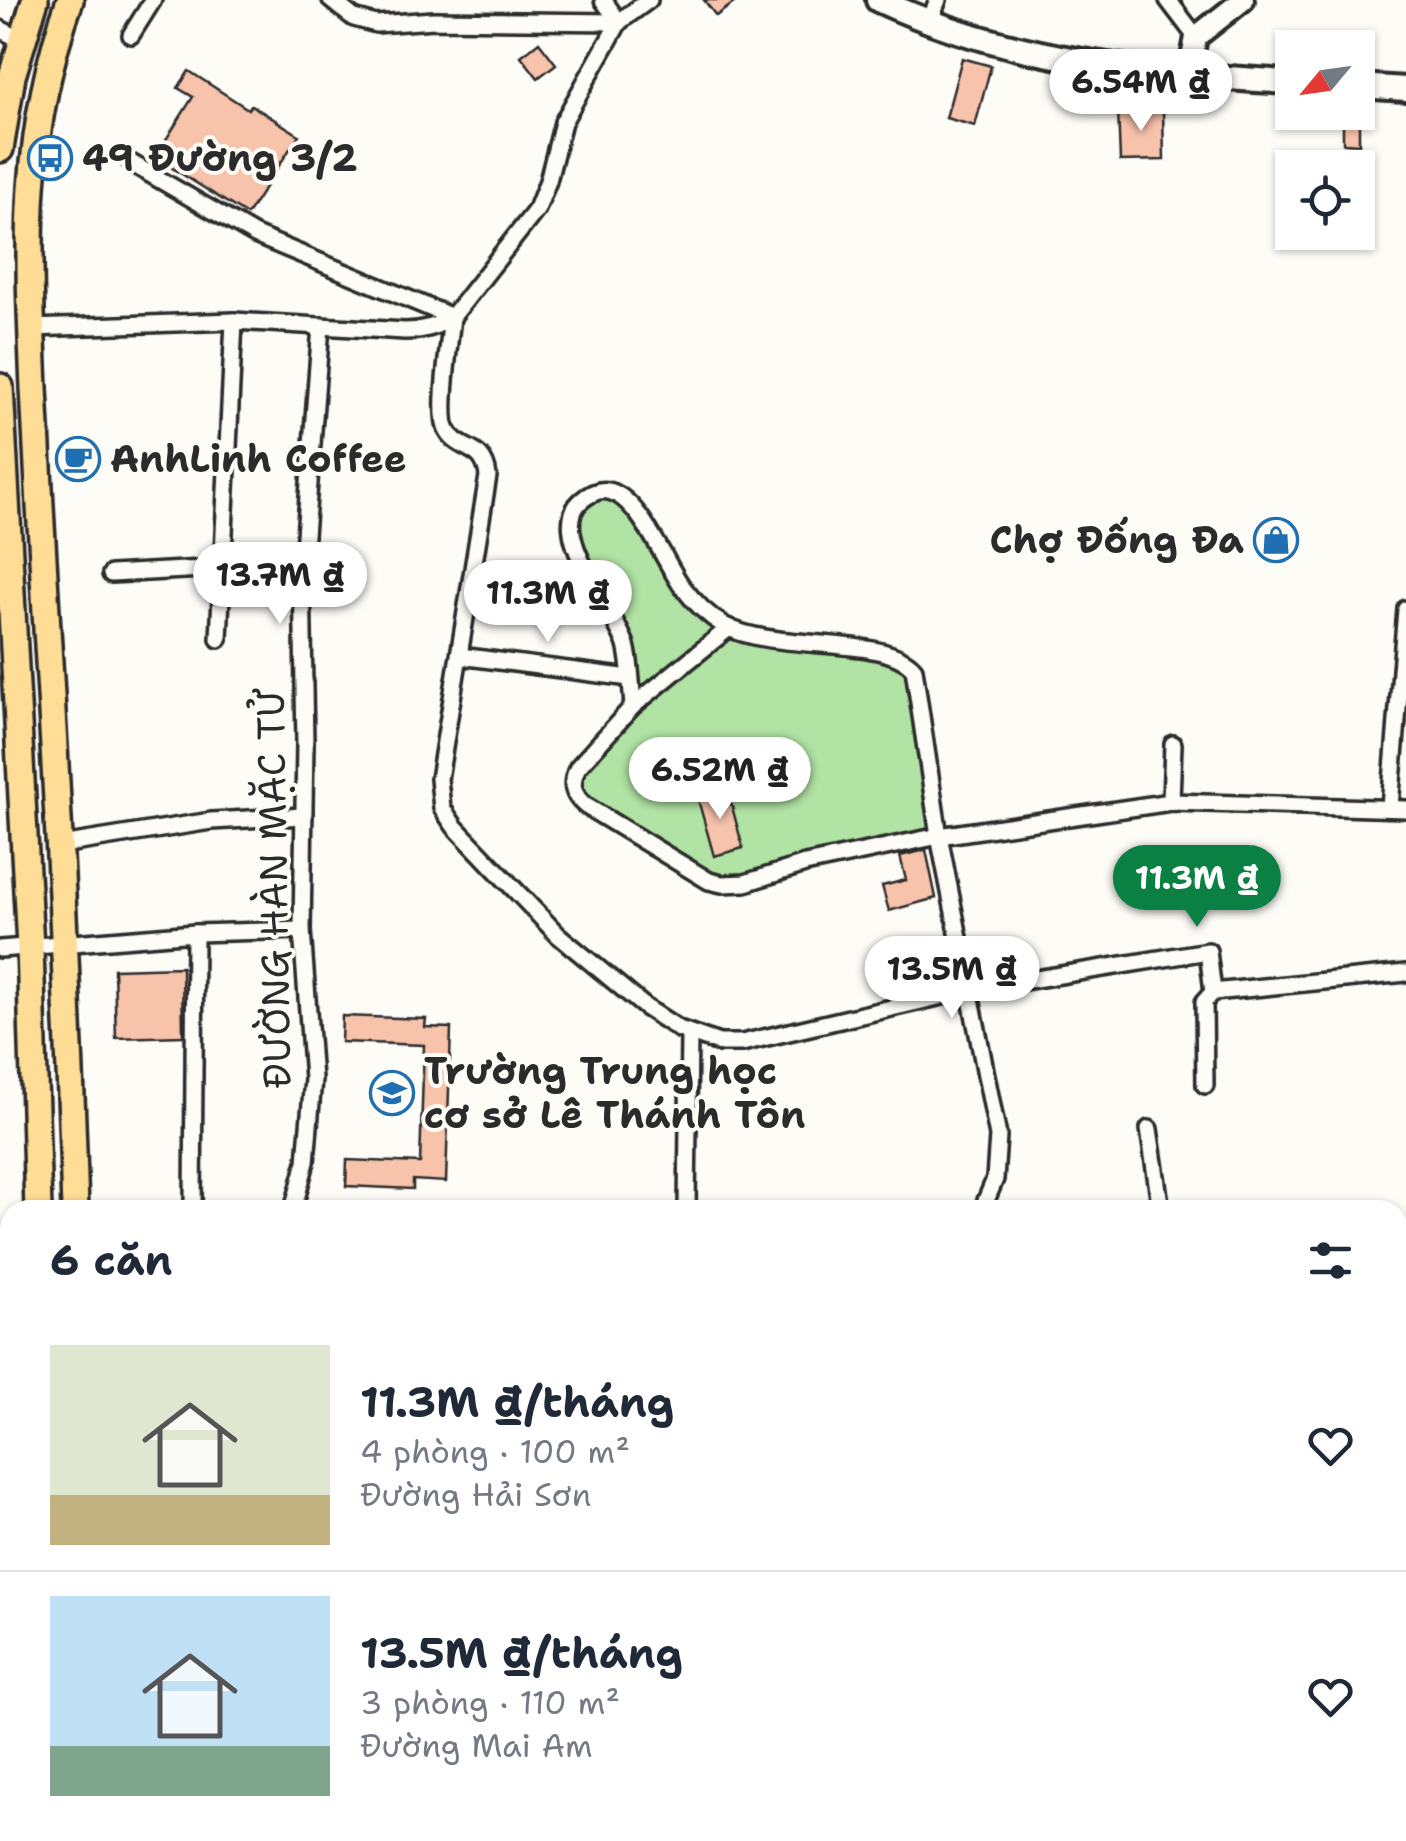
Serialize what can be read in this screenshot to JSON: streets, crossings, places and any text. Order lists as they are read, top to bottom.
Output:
{
  "streets": {
    "street": ["ĐƯỜNG HÀN MẶC TỬ"]
  },
  "places": {
    "bus stop": ["49 Đường 3/2"],
    "cafe": ["AnhLinh Coffee"],
    "shop": ["Chợ Đống Đa"],
    "school or university": ["Trường Trung học cơ sở Lê Thánh Tôn"]
  },
  "north": "bottom left",
  "page": {
    "price": [
      "6.54M ₫",
      "13.7M ₫",
      "11.3M ₫",
      "6.52M ₫",
      "11.3M ₫",
      "13.5M ₫"
    ],
    "heading": "6 căn",
    "list": [
      {
        "name": "11.3M ₫/tháng",
        "note": "4 phòng · 100 m² · Đường Hải Sơn"
      },
      {
        "name": "13.5M ₫/tháng",
        "note": "3 phòng · 110 m² · Đường Mai Am"
      }
    ]
  }
}
